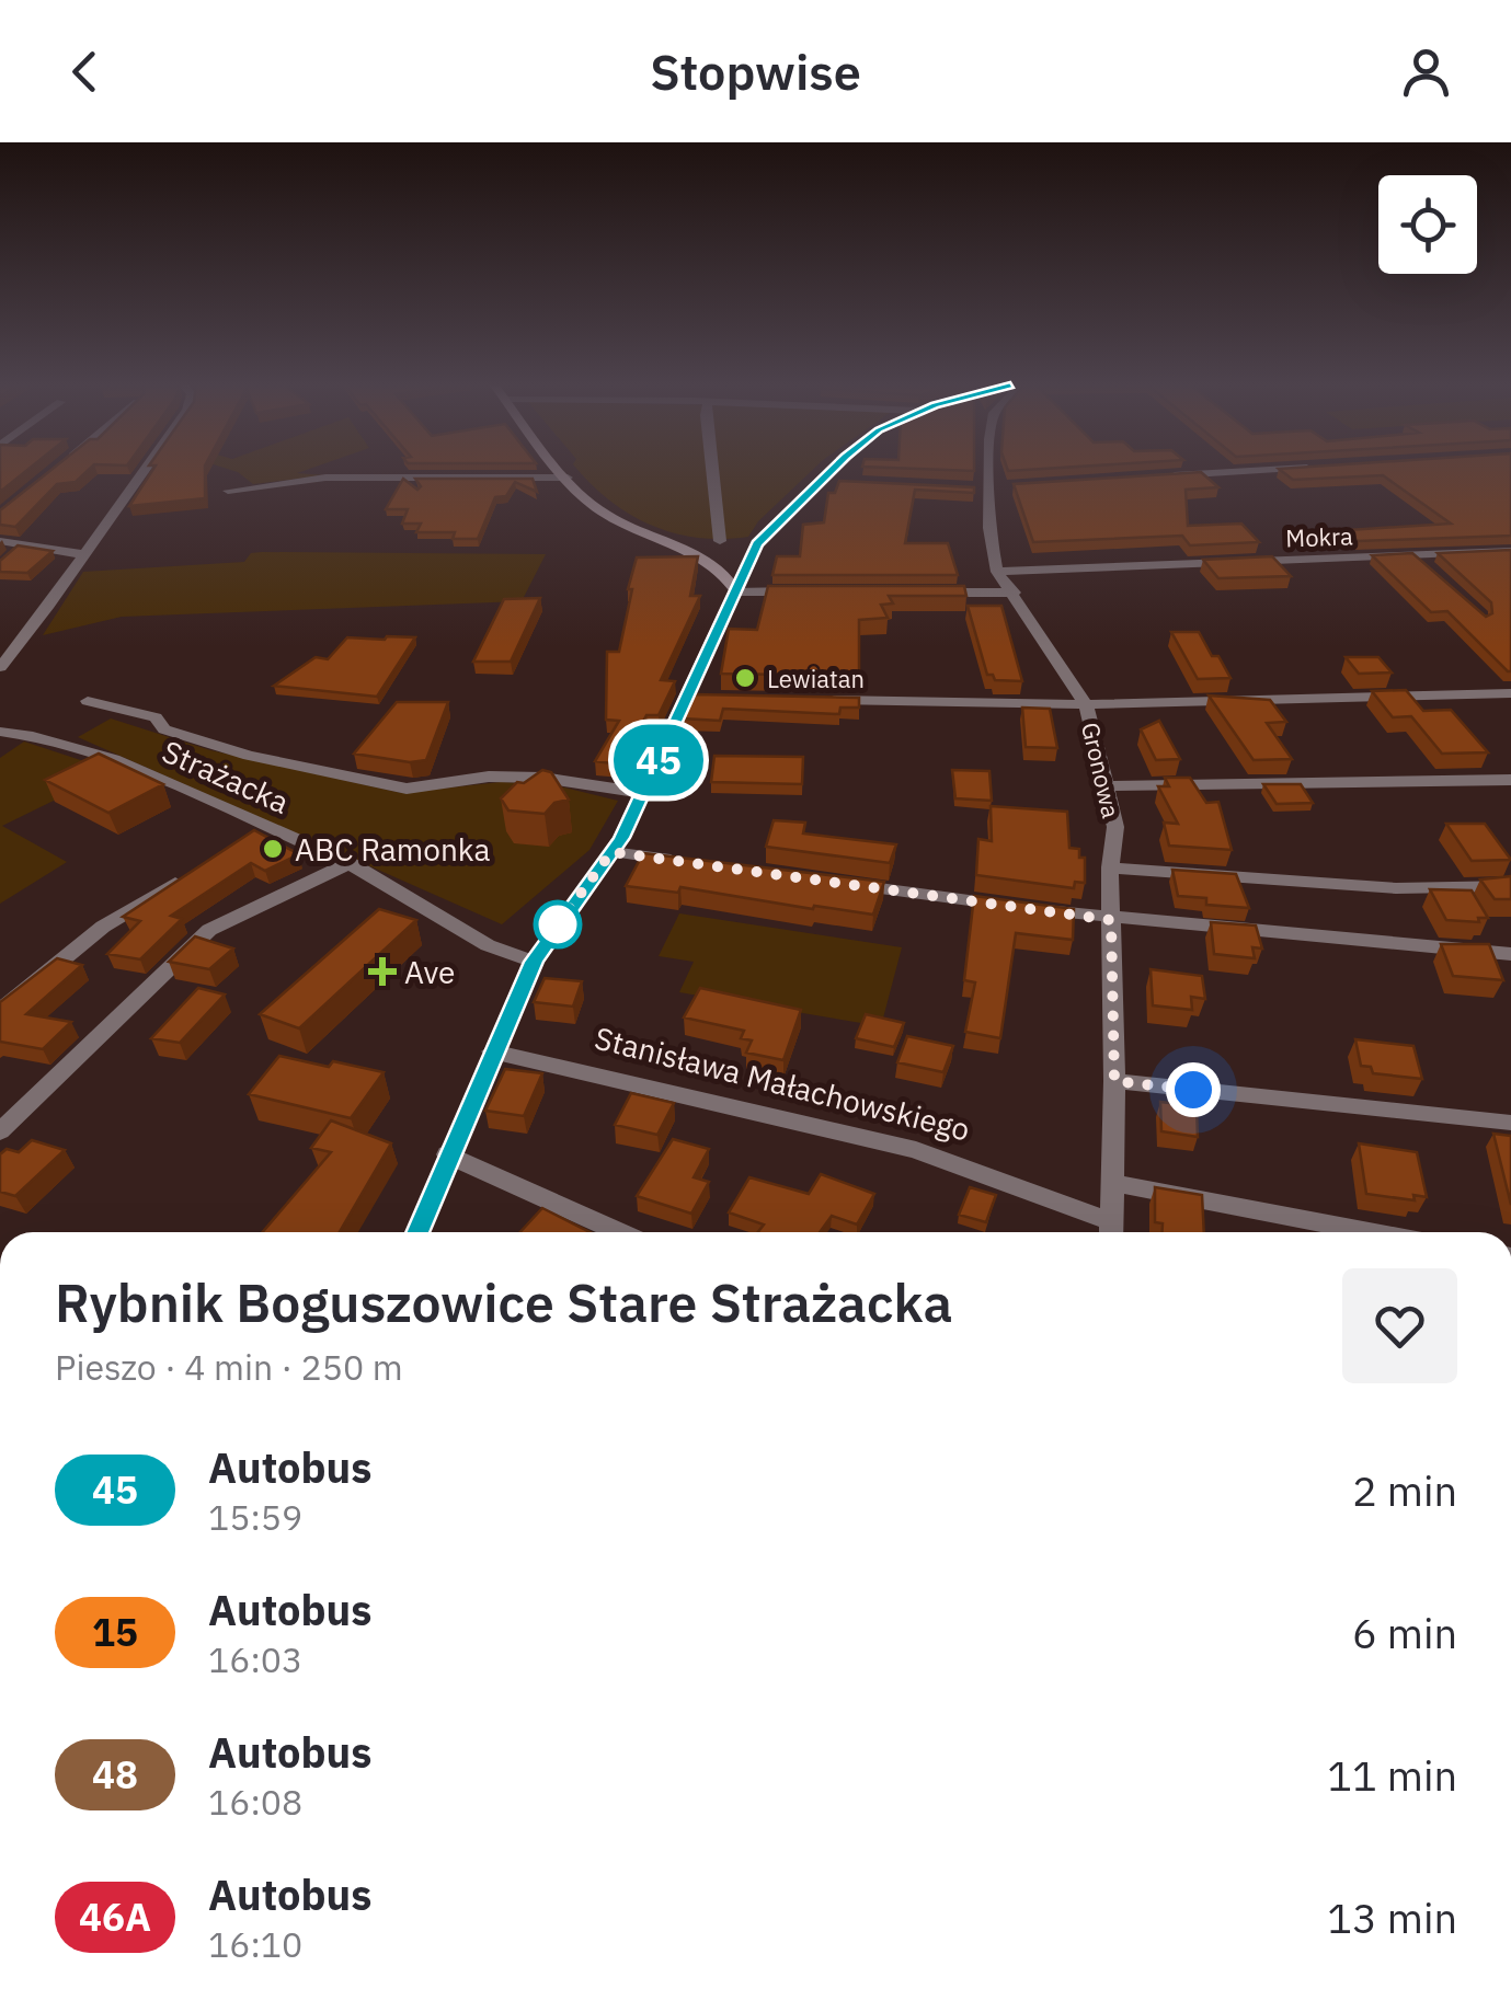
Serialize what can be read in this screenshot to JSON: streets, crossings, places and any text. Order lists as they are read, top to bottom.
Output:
{
  "streets": {
    "street": [
      "Mokra",
      "Gronowa",
      "Strażacka",
      "Stanisława Małachowskiego"
    ]
  },
  "crossings": [
    ["Mokra", "Gronowa"]
  ],
  "places": {
    "other": ["Lewiatan", "ABC Ramonka"],
    "health": ["Ave"]
  },
  "lines": ["bus line 45"],
  "page": {
    "header": "Stopwise",
    "on_map": "45",
    "heading": ["Rybnik Boguszowice Stare Strażacka", "Pieszo · 4 min · 250 m"],
    "list": [
      {
        "mark": "45",
        "name": "Autobus",
        "note": "15:59",
        "value": "2 min"
      },
      {
        "mark": "15",
        "name": "Autobus",
        "note": "16:03",
        "value": "6 min"
      },
      {
        "mark": "48",
        "name": "Autobus",
        "note": "16:08",
        "value": "11 min"
      },
      {
        "mark": "46A",
        "name": "Autobus",
        "note": "16:10",
        "value": "13 min"
      }
    ]
  }
}
